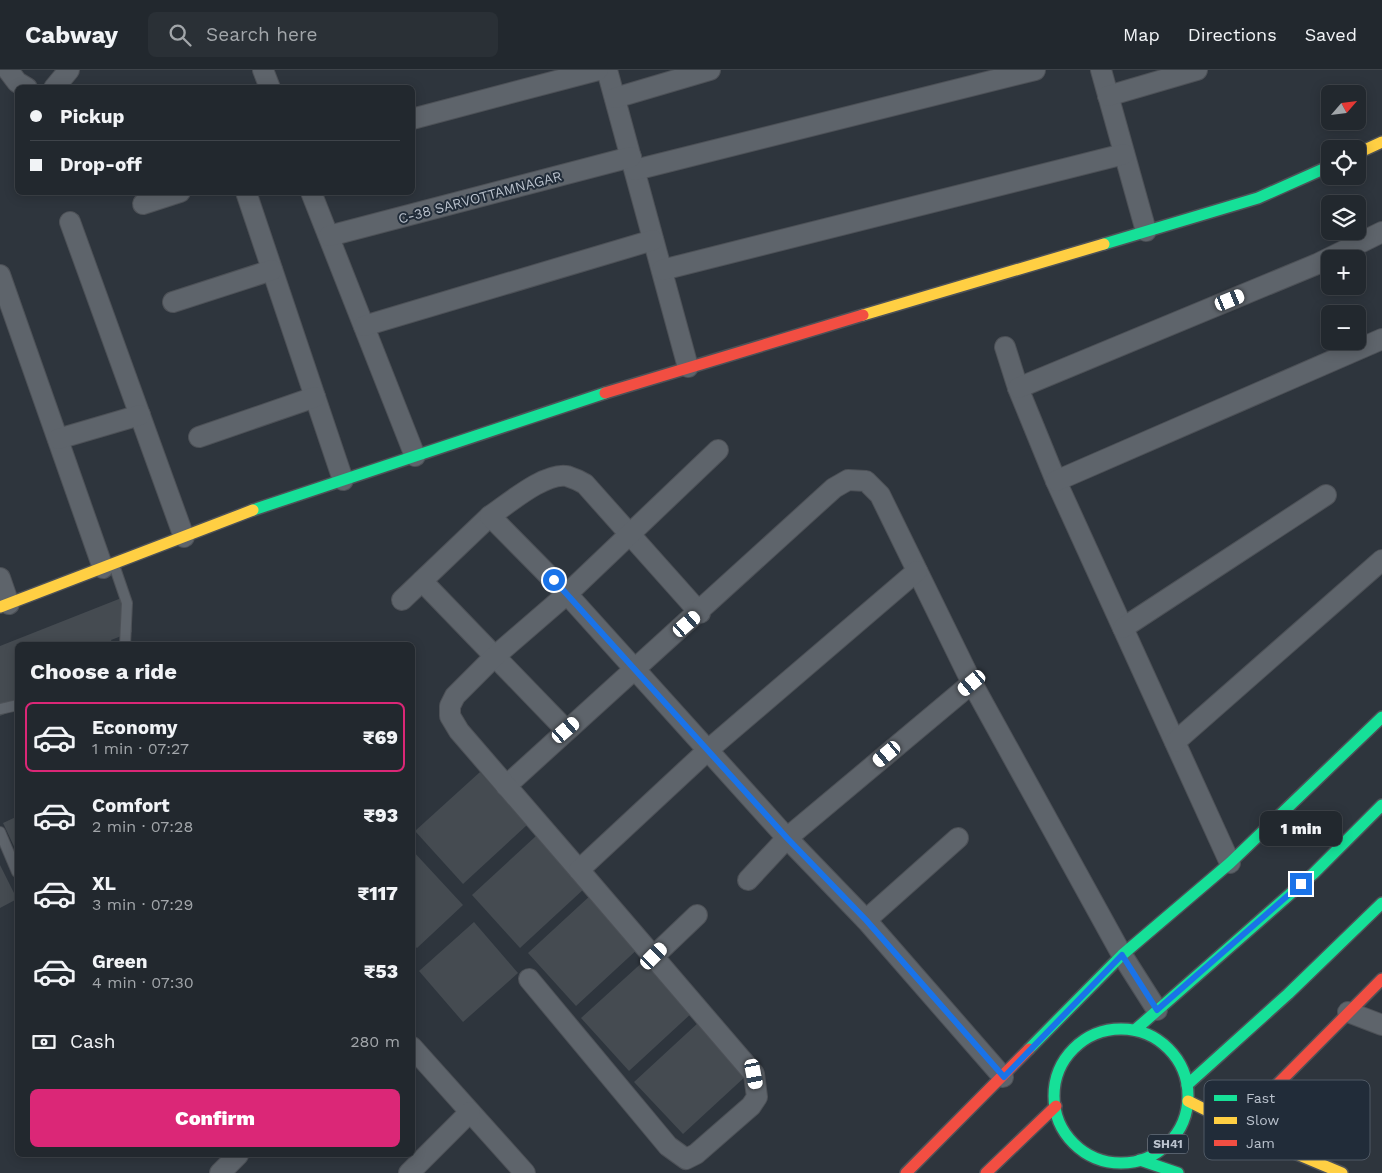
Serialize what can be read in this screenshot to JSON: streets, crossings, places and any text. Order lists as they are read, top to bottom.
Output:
{
  "streets": {
    "street": ["C-38 SARVOTTAMNAGAR", "SH41"]
  },
  "legend": ["Fast", "Slow", "Jam"],
  "north": "top right",
  "page": {
    "header": "Cabway",
    "search": "Search here",
    "nav": ["Map", "Directions", "Saved"],
    "map_buttons": ["+", "−"],
    "banner": ["Pickup", "Drop-off"],
    "heading": "Choose a ride",
    "list": [
      {
        "name": "Economy",
        "note": "1 min · 07:27",
        "value": "₹69"
      },
      {
        "name": "Comfort",
        "note": "2 min · 07:28",
        "value": "₹93"
      },
      {
        "name": "XL",
        "note": "3 min · 07:29",
        "value": "₹117"
      },
      {
        "name": "Green",
        "note": "4 min · 07:30",
        "value": "₹53"
      }
    ],
    "bubble": "1 min",
    "pay": ["Cash", "280 m"],
    "buttons": "Confirm"
  }
}
